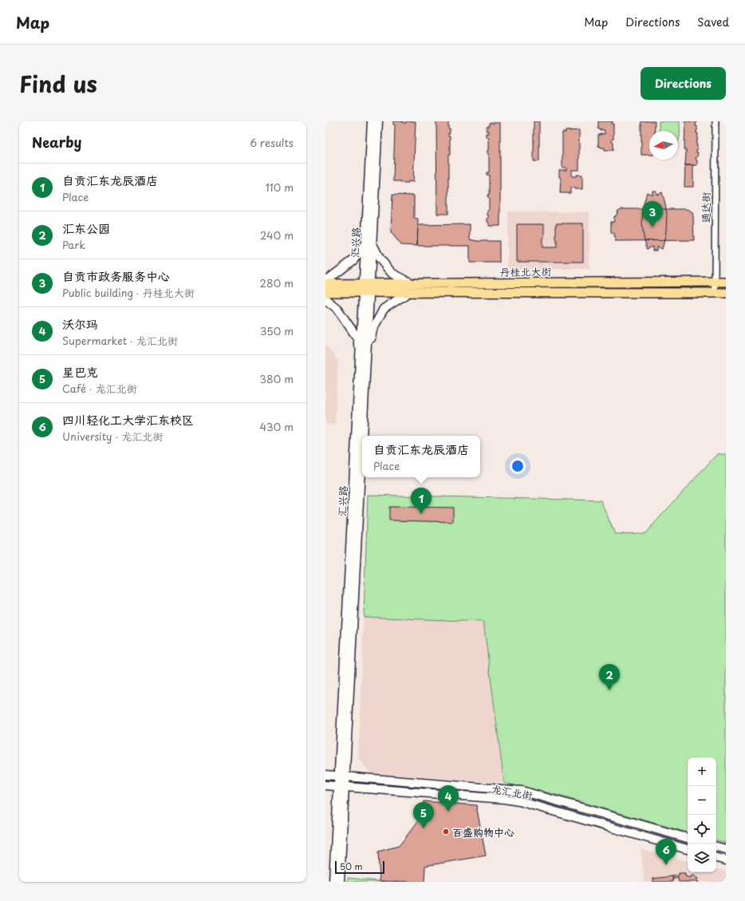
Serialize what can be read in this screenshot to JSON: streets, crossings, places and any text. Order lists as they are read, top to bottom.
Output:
{
  "streets": {
    "main road": ["汇兴路", "丹桂北大街", "龙汇北街"],
    "street": ["通达街"]
  },
  "crossings": [
    ["通达街", "丹桂北大街"]
  ],
  "places": ["百盛购物中心"],
  "scale_bar": "50 m",
  "north": "left",
  "page": {
    "header": "Map",
    "nav": ["Map", "Directions", "Saved"],
    "title": "Find us",
    "buttons": "Directions",
    "heading": ["Nearby", "6 results"],
    "list": [
      {
        "mark": "1",
        "name": "自贡汇东龙辰酒店",
        "note": "Place",
        "value": "110 m"
      },
      {
        "mark": "2",
        "name": "汇东公园",
        "note": "Park",
        "value": "240 m"
      },
      {
        "mark": "3",
        "name": "自贡市政务服务中心",
        "note": "Public building · 丹桂北大街",
        "value": "280 m"
      },
      {
        "mark": "4",
        "name": "沃尔玛",
        "note": "Supermarket · 龙汇北街",
        "value": "350 m"
      },
      {
        "mark": "5",
        "name": "星巴克",
        "note": "Café · 龙汇北街",
        "value": "380 m"
      },
      {
        "mark": "6",
        "name": "四川轻化工大学汇东校区",
        "note": "University · 龙汇北街",
        "value": "430 m"
      }
    ],
    "pins": [
      "3",
      "1",
      "2",
      "4",
      "5",
      "6"
    ],
    "popup": ["自贡汇东龙辰酒店", "Place"],
    "map_buttons": ["+", "−"],
    "scale": "50 m"
  }
}
